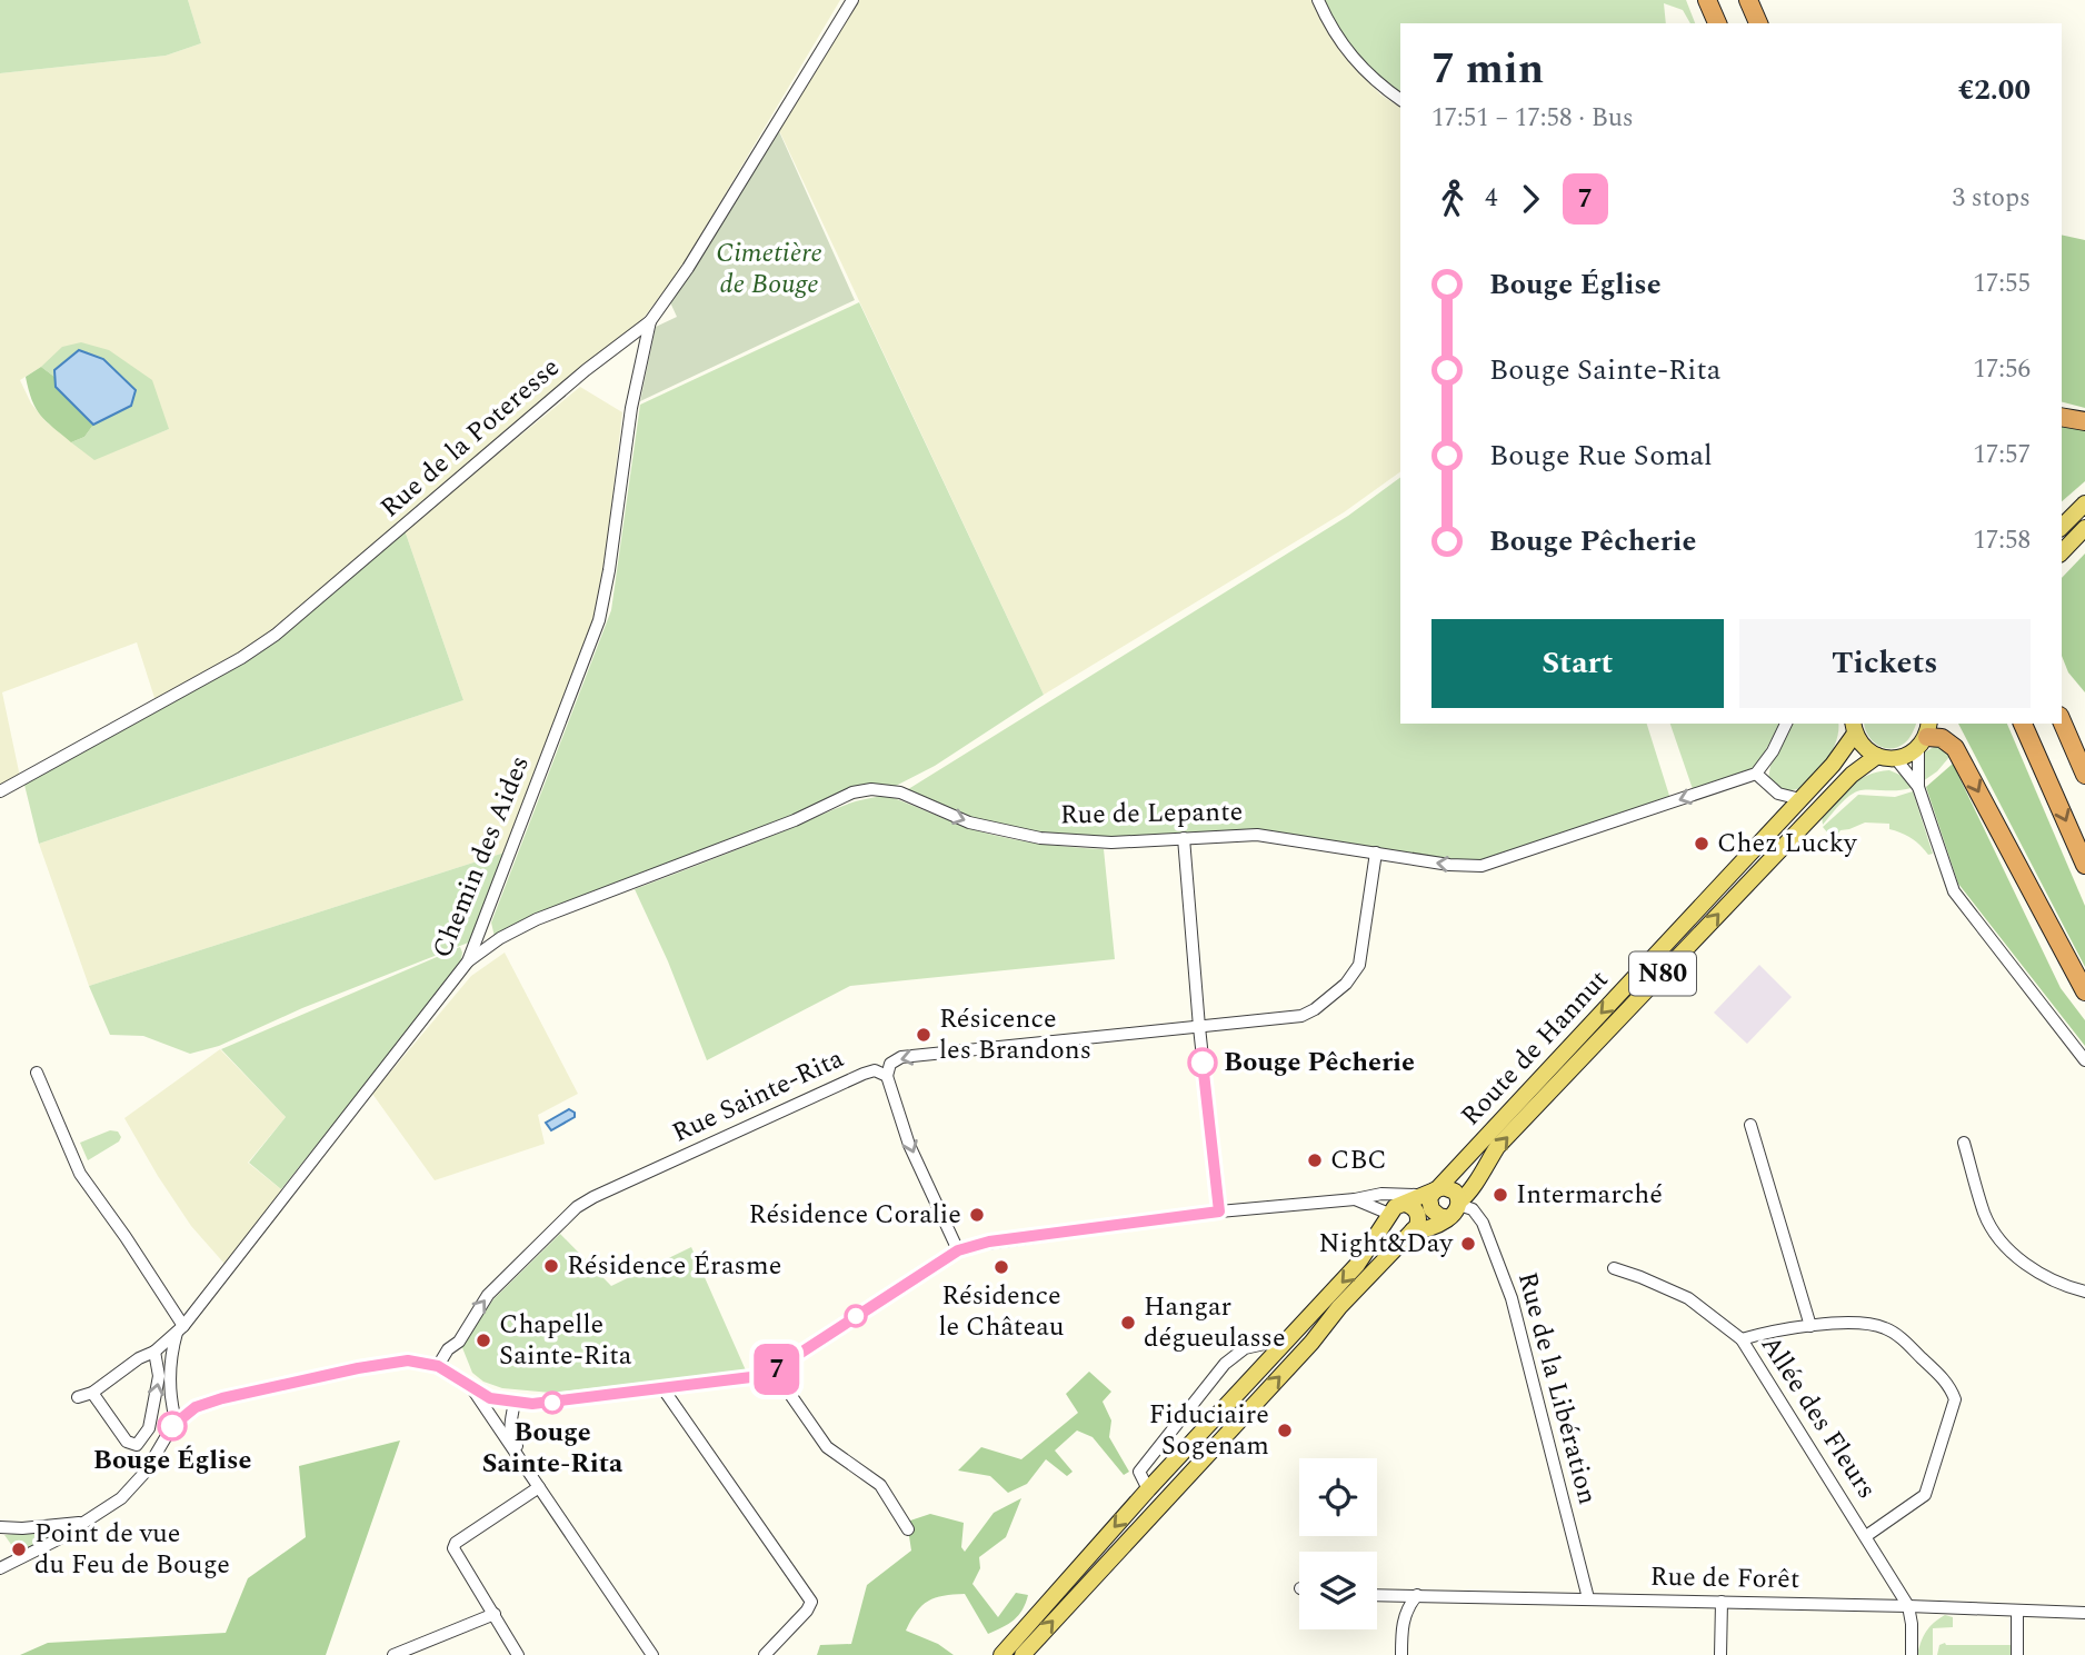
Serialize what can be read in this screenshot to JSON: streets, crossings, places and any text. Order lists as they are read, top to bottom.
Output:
{
  "streets": {
    "main road": ["N80", "Route de Hannut"],
    "street": [
      "Rue de la Poteresse",
      "Rue de Lepante",
      "Chemin des Aides",
      "Rue Sainte-Rita",
      "Rue de la Libération",
      "Allée des Fleurs",
      "Rue de Forêt"
    ]
  },
  "crossings": [
    ["Rue de la Poteresse", "Chemin des Aides"],
    ["Rue de Lepante", "Chemin des Aides"],
    ["Rue de Lepante", "Rue Sainte-Rita"],
    ["N80", "Route de Hannut"],
    ["Route de Hannut", "Rue de la Libération"],
    ["Rue de la Libération", "Rue de Forêt"],
    ["Allée des Fleurs", "Rue de Forêt"]
  ],
  "parks": ["Cimetière de Bouge"],
  "places": [
    "Chez Lucky",
    "Résicence les Brandons",
    "Bouge Pêcherie",
    "CBC",
    "Intermarché",
    "Résidence Coralie",
    "Night&Day",
    "Résidence Érasme",
    "Résidence le Château",
    "Hangar dégueulasse",
    "Chapelle Sainte-Rita",
    "Bouge Sainte-Rita",
    "Bouge Église",
    "Fiduciaire Sogenam",
    "Point de vue du Feu de Bouge"
  ],
  "lines": ["bus line 7"],
  "page": {
    "on_map": "7",
    "heading": ["7 min", "17:51 – 17:58 · Bus", "€2.00"],
    "legs": ["4", "7", "3 stops"],
    "list": [
      {
        "name": "Bouge Église",
        "value": "17:55"
      },
      {
        "name": "Bouge Sainte-Rita",
        "value": "17:56"
      },
      {
        "name": "Bouge Rue Somal",
        "value": "17:57"
      },
      {
        "name": "Bouge Pêcherie",
        "value": "17:58"
      }
    ],
    "buttons": ["Start", "Tickets"]
  }
}
